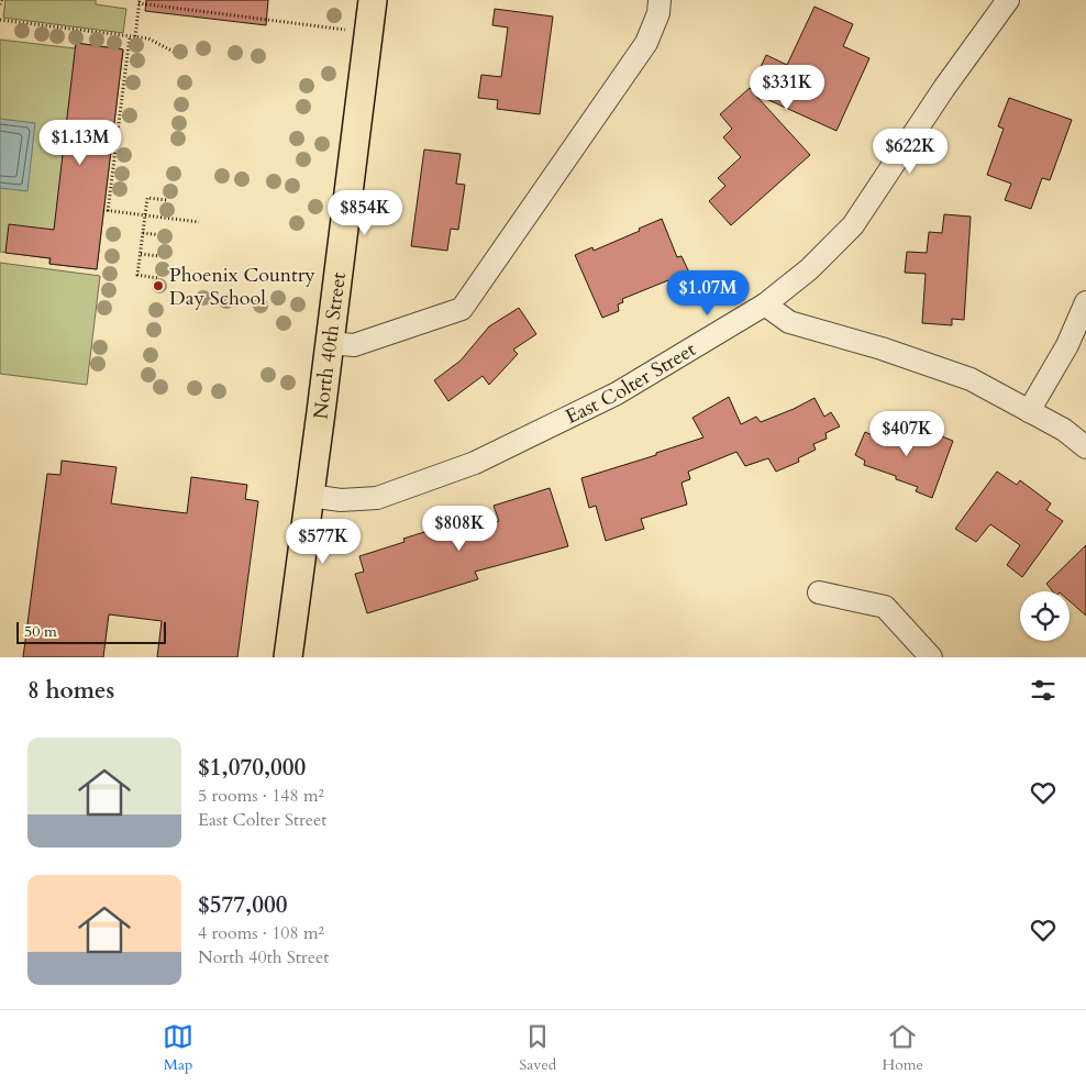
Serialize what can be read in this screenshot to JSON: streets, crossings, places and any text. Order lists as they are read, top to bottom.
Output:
{
  "streets": {
    "main road": ["North 40th Street"],
    "street": ["East Colter Street"]
  },
  "crossings": [
    ["North 40th Street", "East Colter Street"]
  ],
  "places": ["Phoenix Country Day School"],
  "scale_bar": "50 m",
  "page": {
    "price": [
      "$331K",
      "$1.13M",
      "$622K",
      "$854K",
      "$1.07M",
      "$407K",
      "$808K",
      "$577K"
    ],
    "scale": "50 m",
    "heading": "8 homes",
    "list": [
      {
        "name": "$1,070,000",
        "note": "5 rooms · 148 m² · East Colter Street"
      },
      {
        "name": "$577,000",
        "note": "4 rooms · 108 m² · North 40th Street"
      }
    ],
    "tabs": ["Map", "Saved", "Home"]
  }
}
